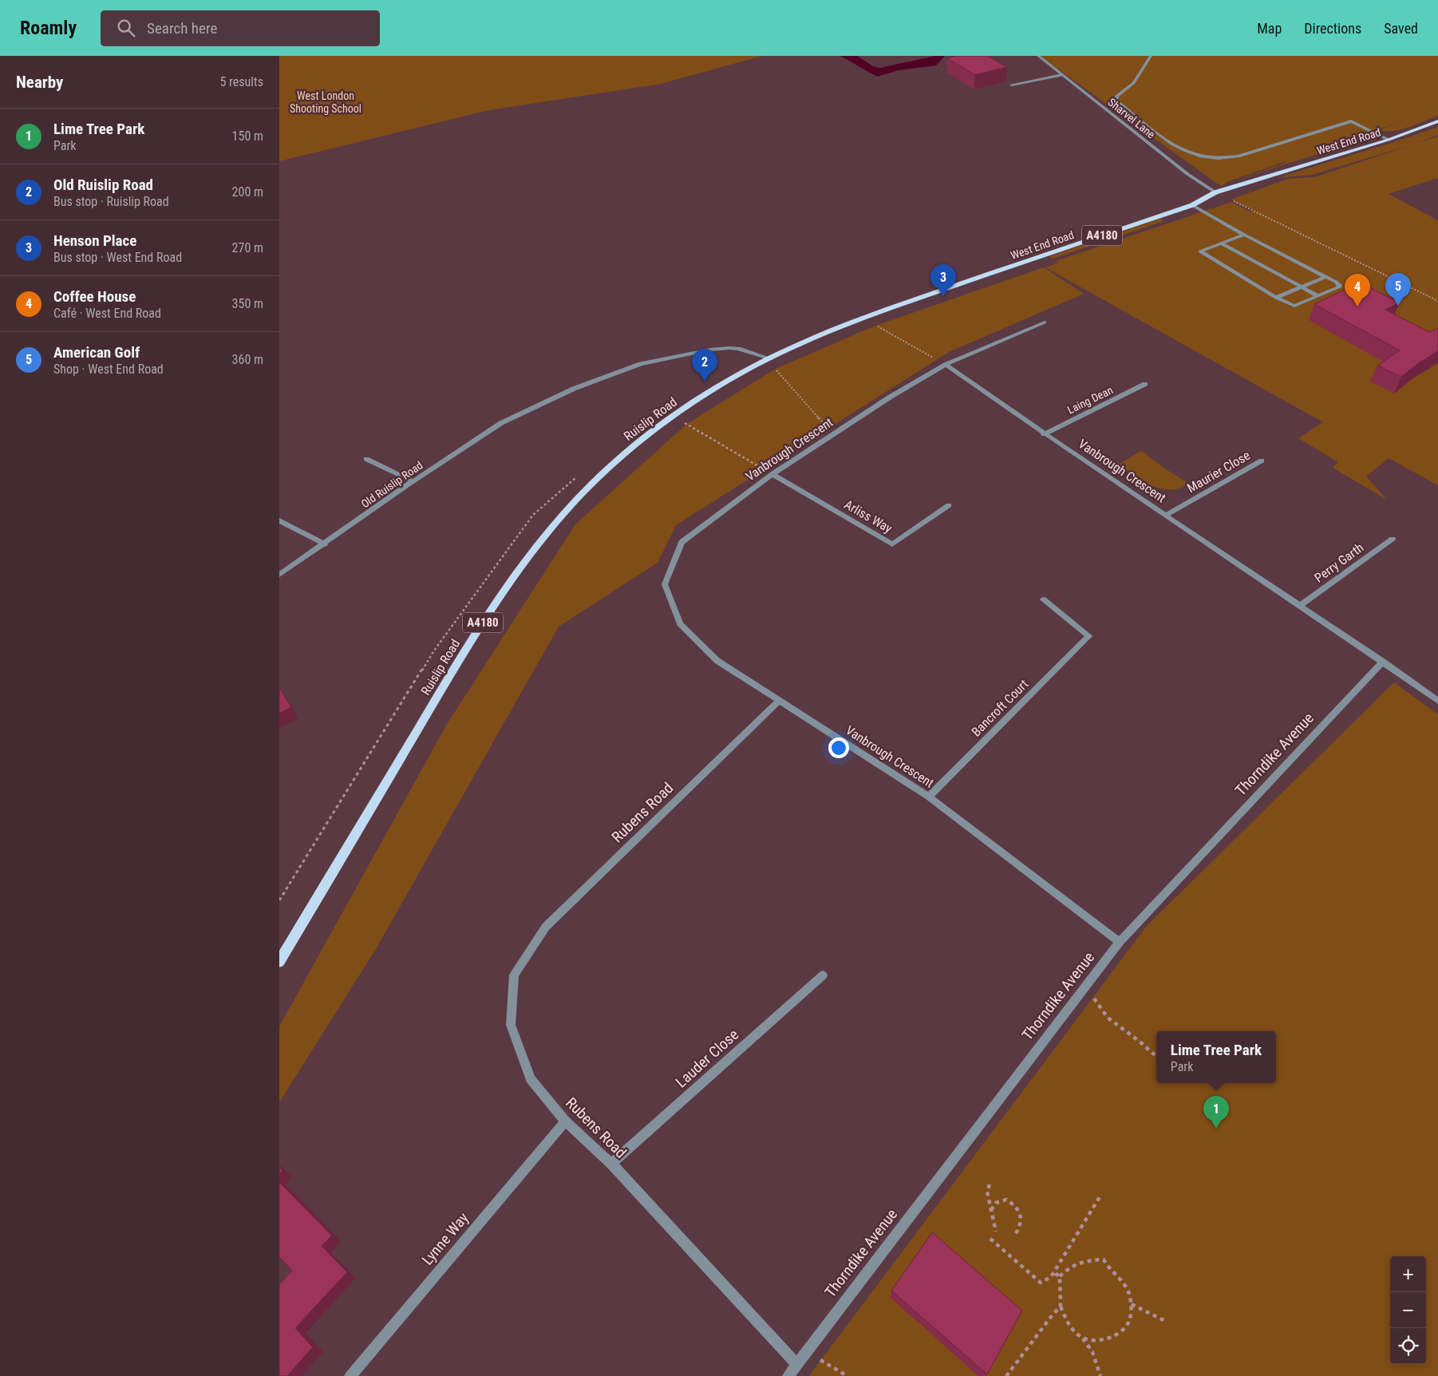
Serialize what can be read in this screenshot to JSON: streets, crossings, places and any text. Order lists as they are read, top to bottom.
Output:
{
  "streets": {
    "main road": ["West End Road", "A4180", "Ruislip Road"],
    "street": [
      "Sharvel Lane",
      "Laing Dean",
      "Vanbrough Crescent",
      "Maurier Close",
      "Old Ruislip Road",
      "Arliss Way",
      "Perry Garth",
      "Bancroft Court",
      "Thorndike Avenue",
      "Rubens Road",
      "Lauder Close",
      "Lynne Way"
    ]
  },
  "crossings": [
    ["Sharvel Lane", "West End Road"],
    ["West End Road", "Ruislip Road"],
    ["West End Road", "Old Ruislip Road"],
    ["Laing Dean", "Vanbrough Crescent"],
    ["Ruislip Road", "Old Ruislip Road"],
    ["Vanbrough Crescent", "Maurier Close"],
    ["Vanbrough Crescent", "Arliss Way"],
    ["Vanbrough Crescent", "Perry Garth"],
    ["Vanbrough Crescent", "Bancroft Court"],
    ["Vanbrough Crescent", "Thorndike Avenue"],
    ["Vanbrough Crescent", "Rubens Road"],
    ["Thorndike Avenue", "Rubens Road"],
    ["Rubens Road", "Lauder Close"],
    ["Rubens Road", "Lynne Way"]
  ],
  "parks": ["West London Shooting School"],
  "page": {
    "header": "Roamly",
    "search": "Search here",
    "nav": ["Map", "Directions", "Saved"],
    "heading": ["Nearby", "5 results"],
    "list": [
      {
        "mark": "1",
        "name": "Lime Tree Park",
        "note": "Park",
        "value": "150 m"
      },
      {
        "mark": "2",
        "name": "Old Ruislip Road",
        "note": "Bus stop · Ruislip Road",
        "value": "200 m"
      },
      {
        "mark": "3",
        "name": "Henson Place",
        "note": "Bus stop · West End Road",
        "value": "270 m"
      },
      {
        "mark": "4",
        "name": "Coffee House",
        "note": "Café · West End Road",
        "value": "350 m"
      },
      {
        "mark": "5",
        "name": "American Golf",
        "note": "Shop · West End Road",
        "value": "360 m"
      }
    ],
    "pins": [
      "3",
      "5",
      "4",
      "2",
      "1"
    ],
    "popup": ["Lime Tree Park", "Park"],
    "map_buttons": ["+", "−"]
  }
}
